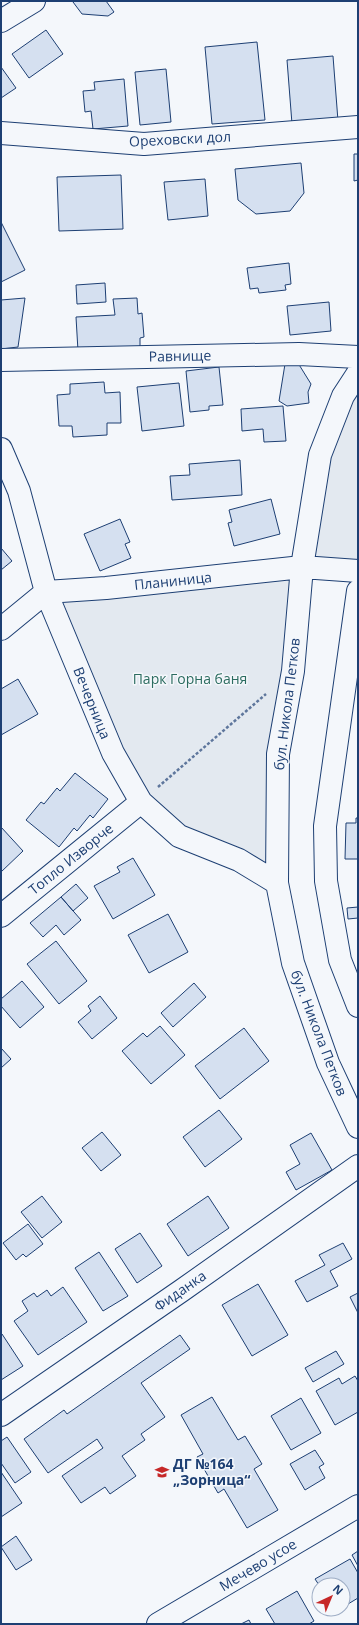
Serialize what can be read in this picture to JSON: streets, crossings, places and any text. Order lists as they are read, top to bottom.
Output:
{
  "streets": {
    "street": [
      "Ореховски дол",
      "Равнище",
      "Планиница",
      "Вечерница",
      "бул. Никола Петков",
      "Топло Изворче",
      "Фиданка",
      "Мечево усое"
    ]
  },
  "crossings": [
    ["Планиница", "Вечерница"],
    ["Планиница", "бул. Никола Петков"],
    ["Вечерница", "бул. Никола Петков"],
    ["Вечерница", "Топло Изворче"]
  ],
  "parks": ["Парк Горна баня"],
  "places": {
    "school or university": ["ДГ №164 „Зорница“"]
  },
  "north": "top right"
}
